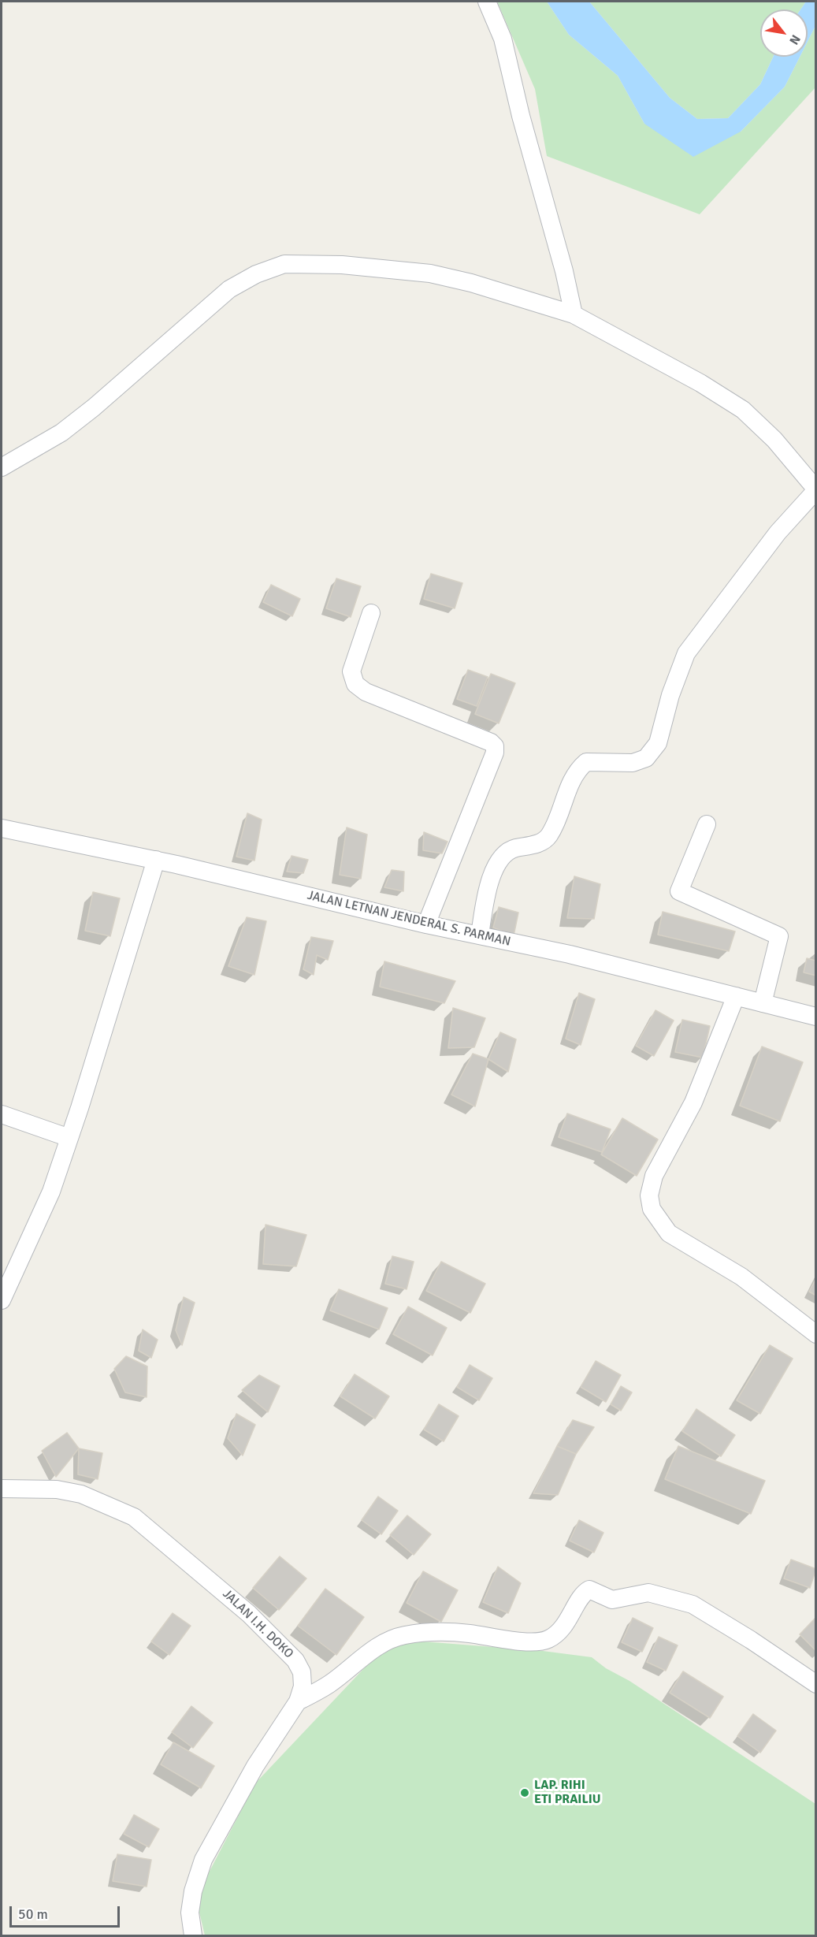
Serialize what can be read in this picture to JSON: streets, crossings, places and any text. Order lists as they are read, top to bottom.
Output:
{
  "streets": {
    "street": ["JALAN LETNAN JENDERAL S. PARMAN", "JALAN I.H. DOKO"]
  },
  "places": ["LAP. RIHI ETI PRAILIU"],
  "scale_bar": "50 m",
  "north": "bottom right"
}
